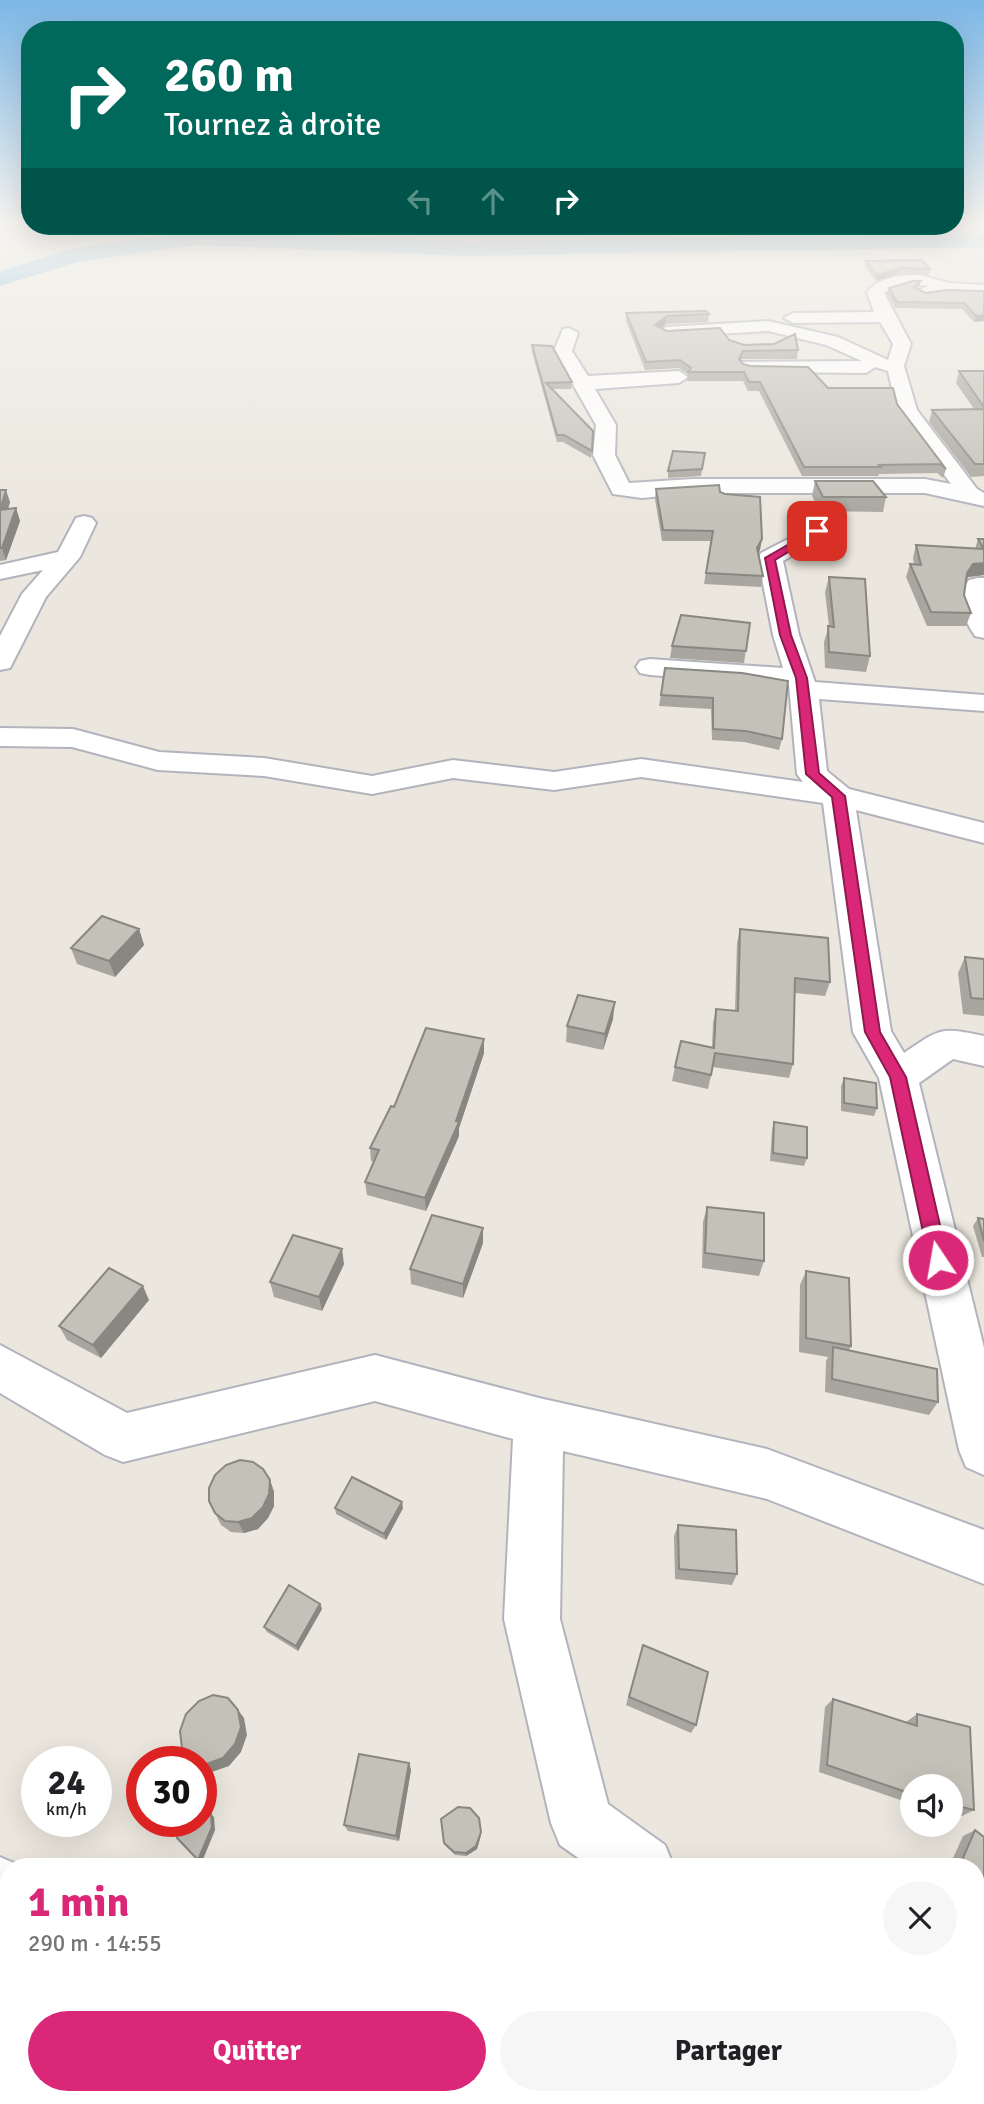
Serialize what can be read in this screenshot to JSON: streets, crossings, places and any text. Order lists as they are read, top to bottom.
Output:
{
  "page": {
    "turn": ["260 m", "Tournez à droite"],
    "speed": "24 km/h",
    "limit": "30",
    "heading": ["1 min", "290 m · 14:55"],
    "buttons": ["Quitter", "Partager"]
  }
}
